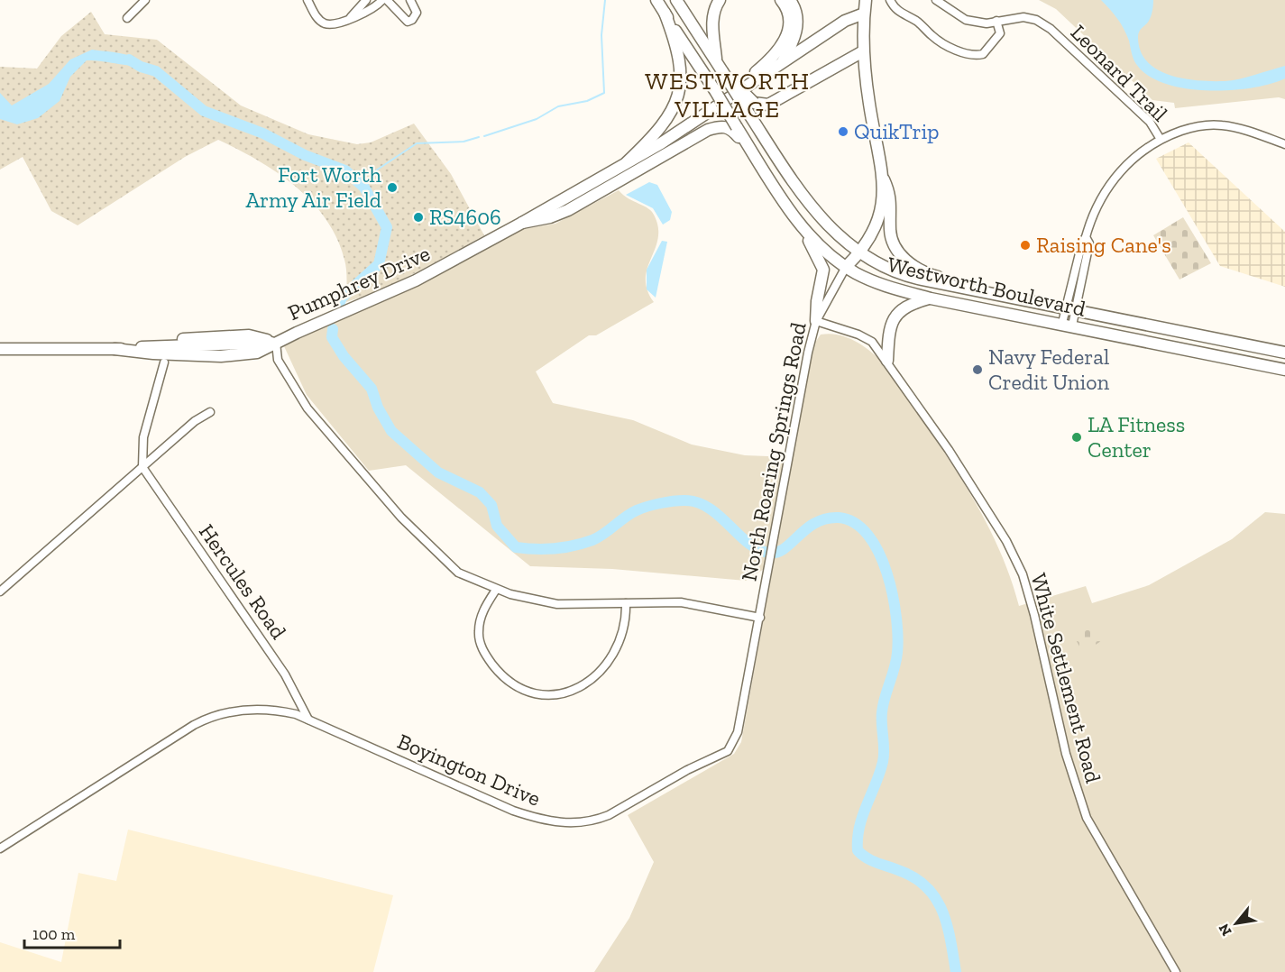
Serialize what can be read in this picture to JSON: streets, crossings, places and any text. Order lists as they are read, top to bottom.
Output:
{
  "streets": {
    "main road": ["Pumphrey Drive", "Westworth Boulevard"],
    "street": [
      "Leonard Trail",
      "North Roaring Springs Road",
      "Hercules Road",
      "White Settlement Road",
      "Boyington Drive"
    ]
  },
  "crossings": [
    ["Westworth Boulevard", "North Roaring Springs Road"],
    ["North Roaring Springs Road", "White Settlement Road"],
    ["North Roaring Springs Road", "Boyington Drive"],
    ["Hercules Road", "Boyington Drive"]
  ],
  "districts": ["WESTWORTH VILLAGE"],
  "places": [
    "QuikTrip",
    "Fort Worth Army Air Field",
    "RS4606",
    "Raising Cane's",
    "Navy Federal Credit Union",
    "LA Fitness Center"
  ],
  "scale_bar": "100 m",
  "north": "bottom left"
}
